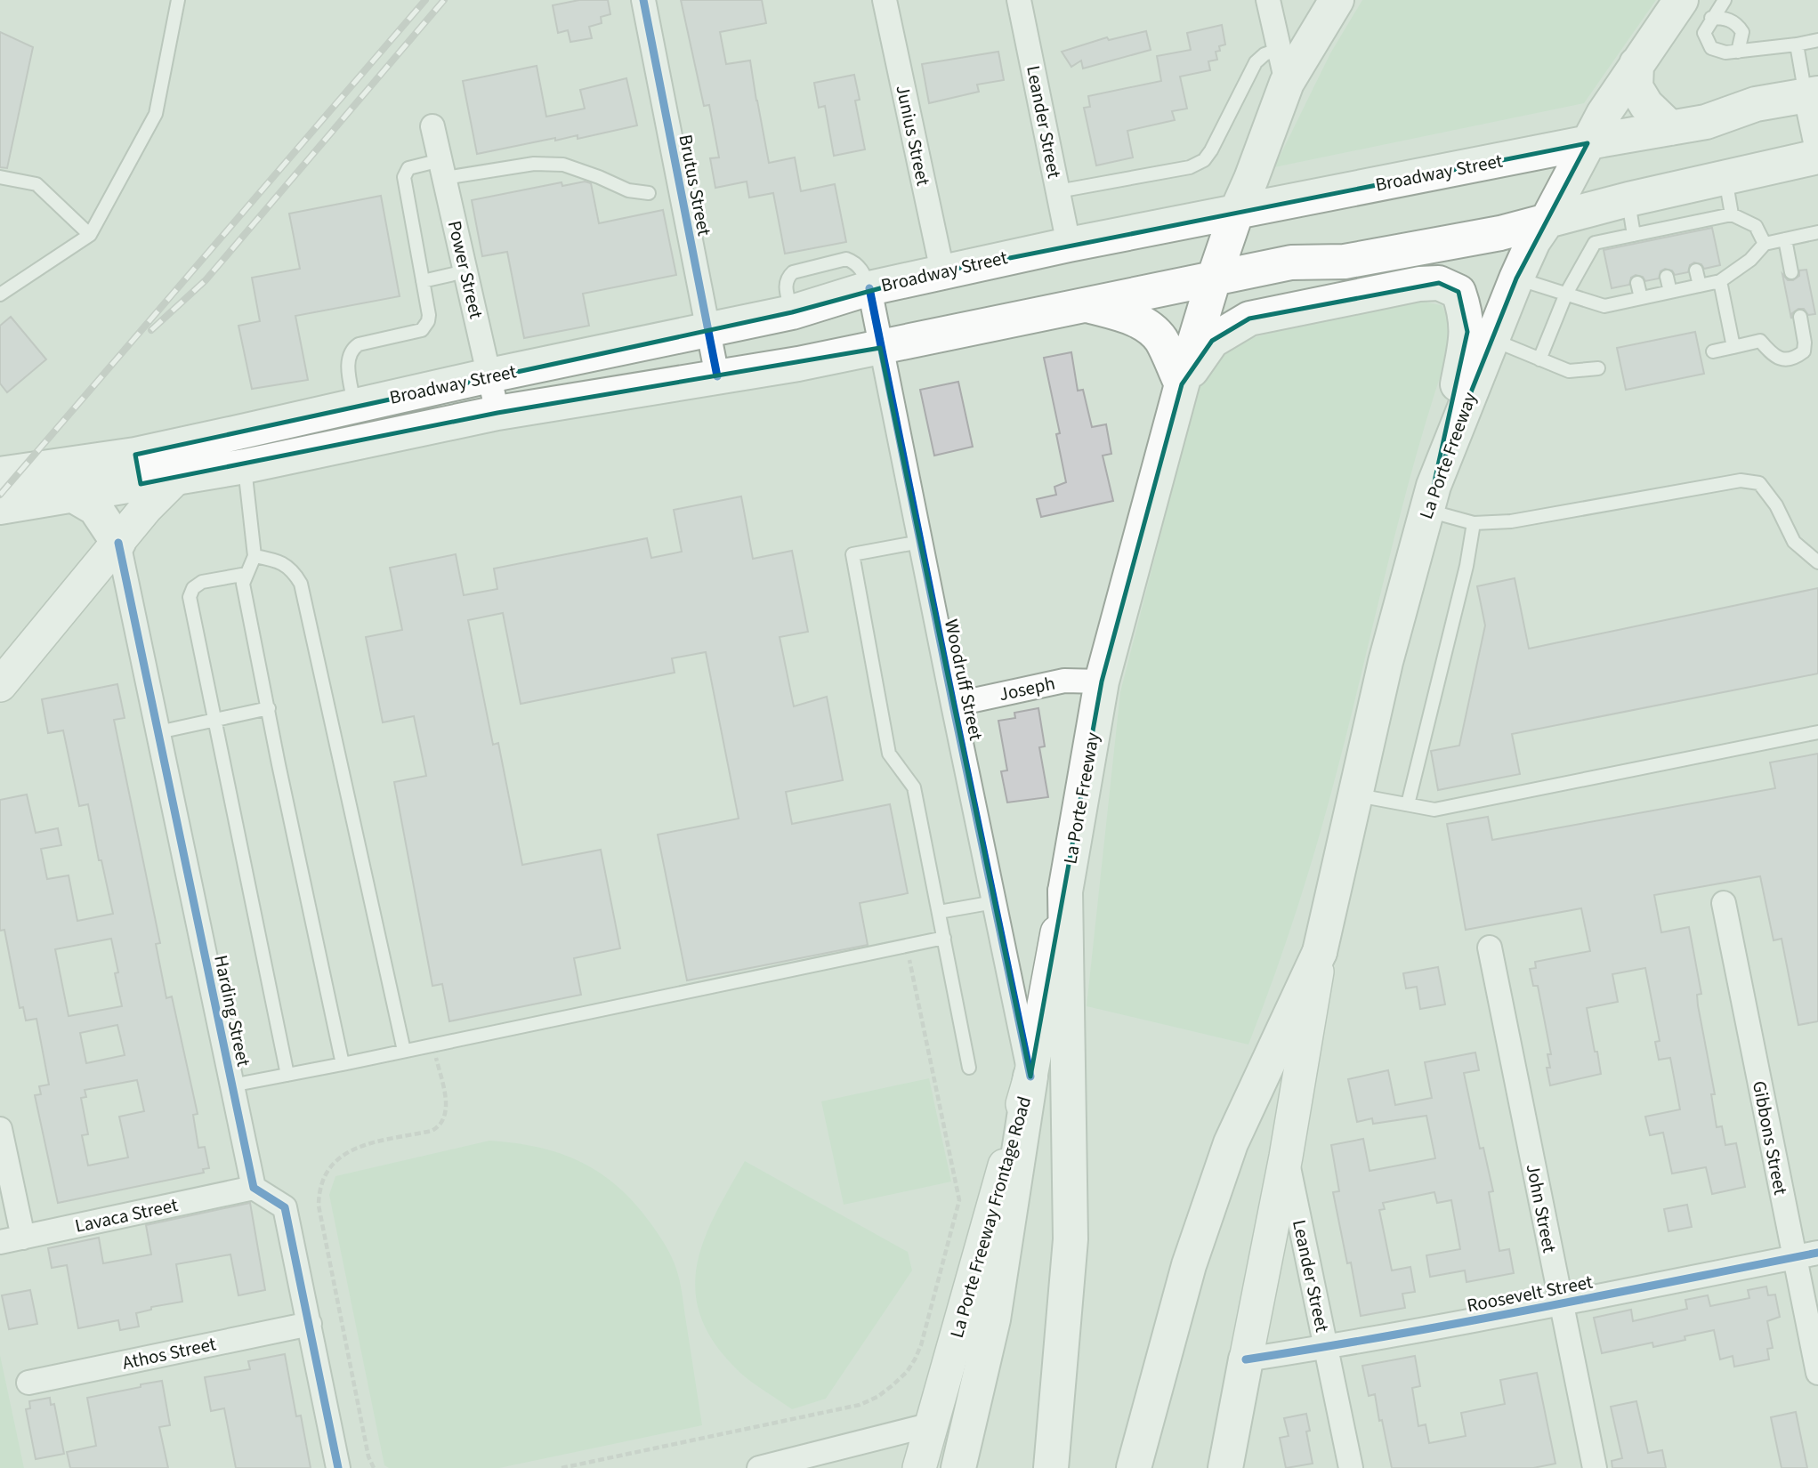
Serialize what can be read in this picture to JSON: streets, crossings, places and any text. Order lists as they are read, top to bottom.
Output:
{
  "streets": {
    "main road": ["Broadway Street", "La Porte Freeway", "La Porte Freeway Frontage Road"],
    "street": [
      "Leander Street",
      "Junius Street",
      "Brutus Street",
      "Power Street",
      "Woodruff Street",
      "Joseph",
      "Harding Street",
      "Gibbons Street",
      "John Street",
      "Lavaca Street",
      "Roosevelt Street",
      "Athos Street"
    ]
  },
  "crossings": [
    ["Leander Street", "Broadway Street"],
    ["Leander Street", "Roosevelt Street"],
    ["Junius Street", "Broadway Street"],
    ["Broadway Street", "Brutus Street"],
    ["Broadway Street", "Power Street"],
    ["Broadway Street", "La Porte Freeway"],
    ["Broadway Street", "Woodruff Street"],
    ["La Porte Freeway", "Joseph"],
    ["La Porte Freeway", "La Porte Freeway Frontage Road"],
    ["Woodruff Street", "Joseph"],
    ["Woodruff Street", "La Porte Freeway Frontage Road"],
    ["Harding Street", "Lavaca Street"],
    ["Gibbons Street", "Roosevelt Street"],
    ["John Street", "Roosevelt Street"]
  ]
}
